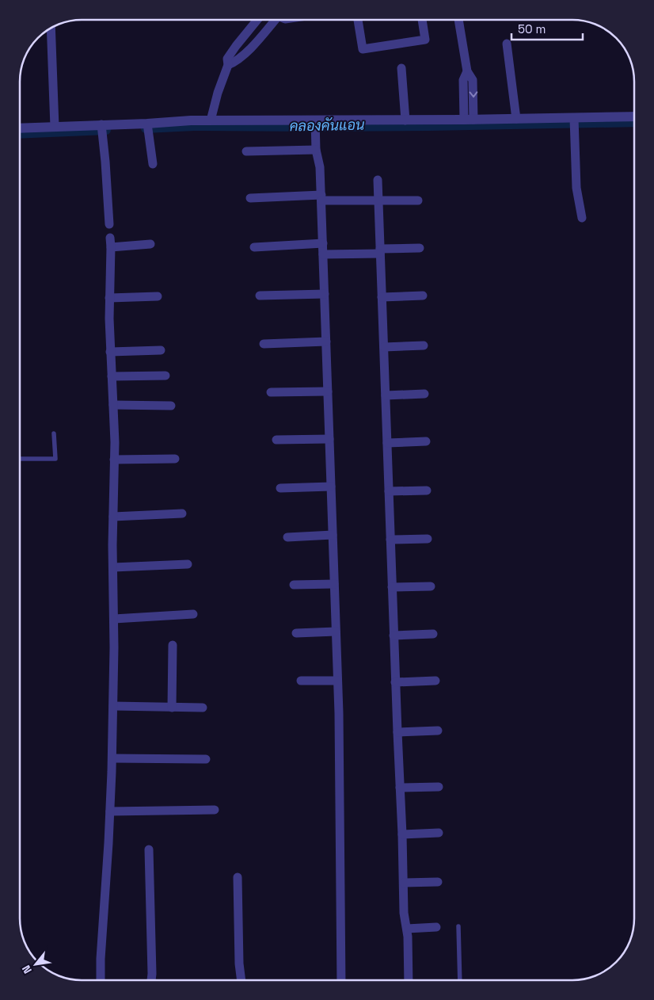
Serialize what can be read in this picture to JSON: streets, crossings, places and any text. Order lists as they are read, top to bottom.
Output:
{
  "water": ["คลองคันแอน"],
  "scale_bar": "50 m",
  "north": "bottom left"
}
